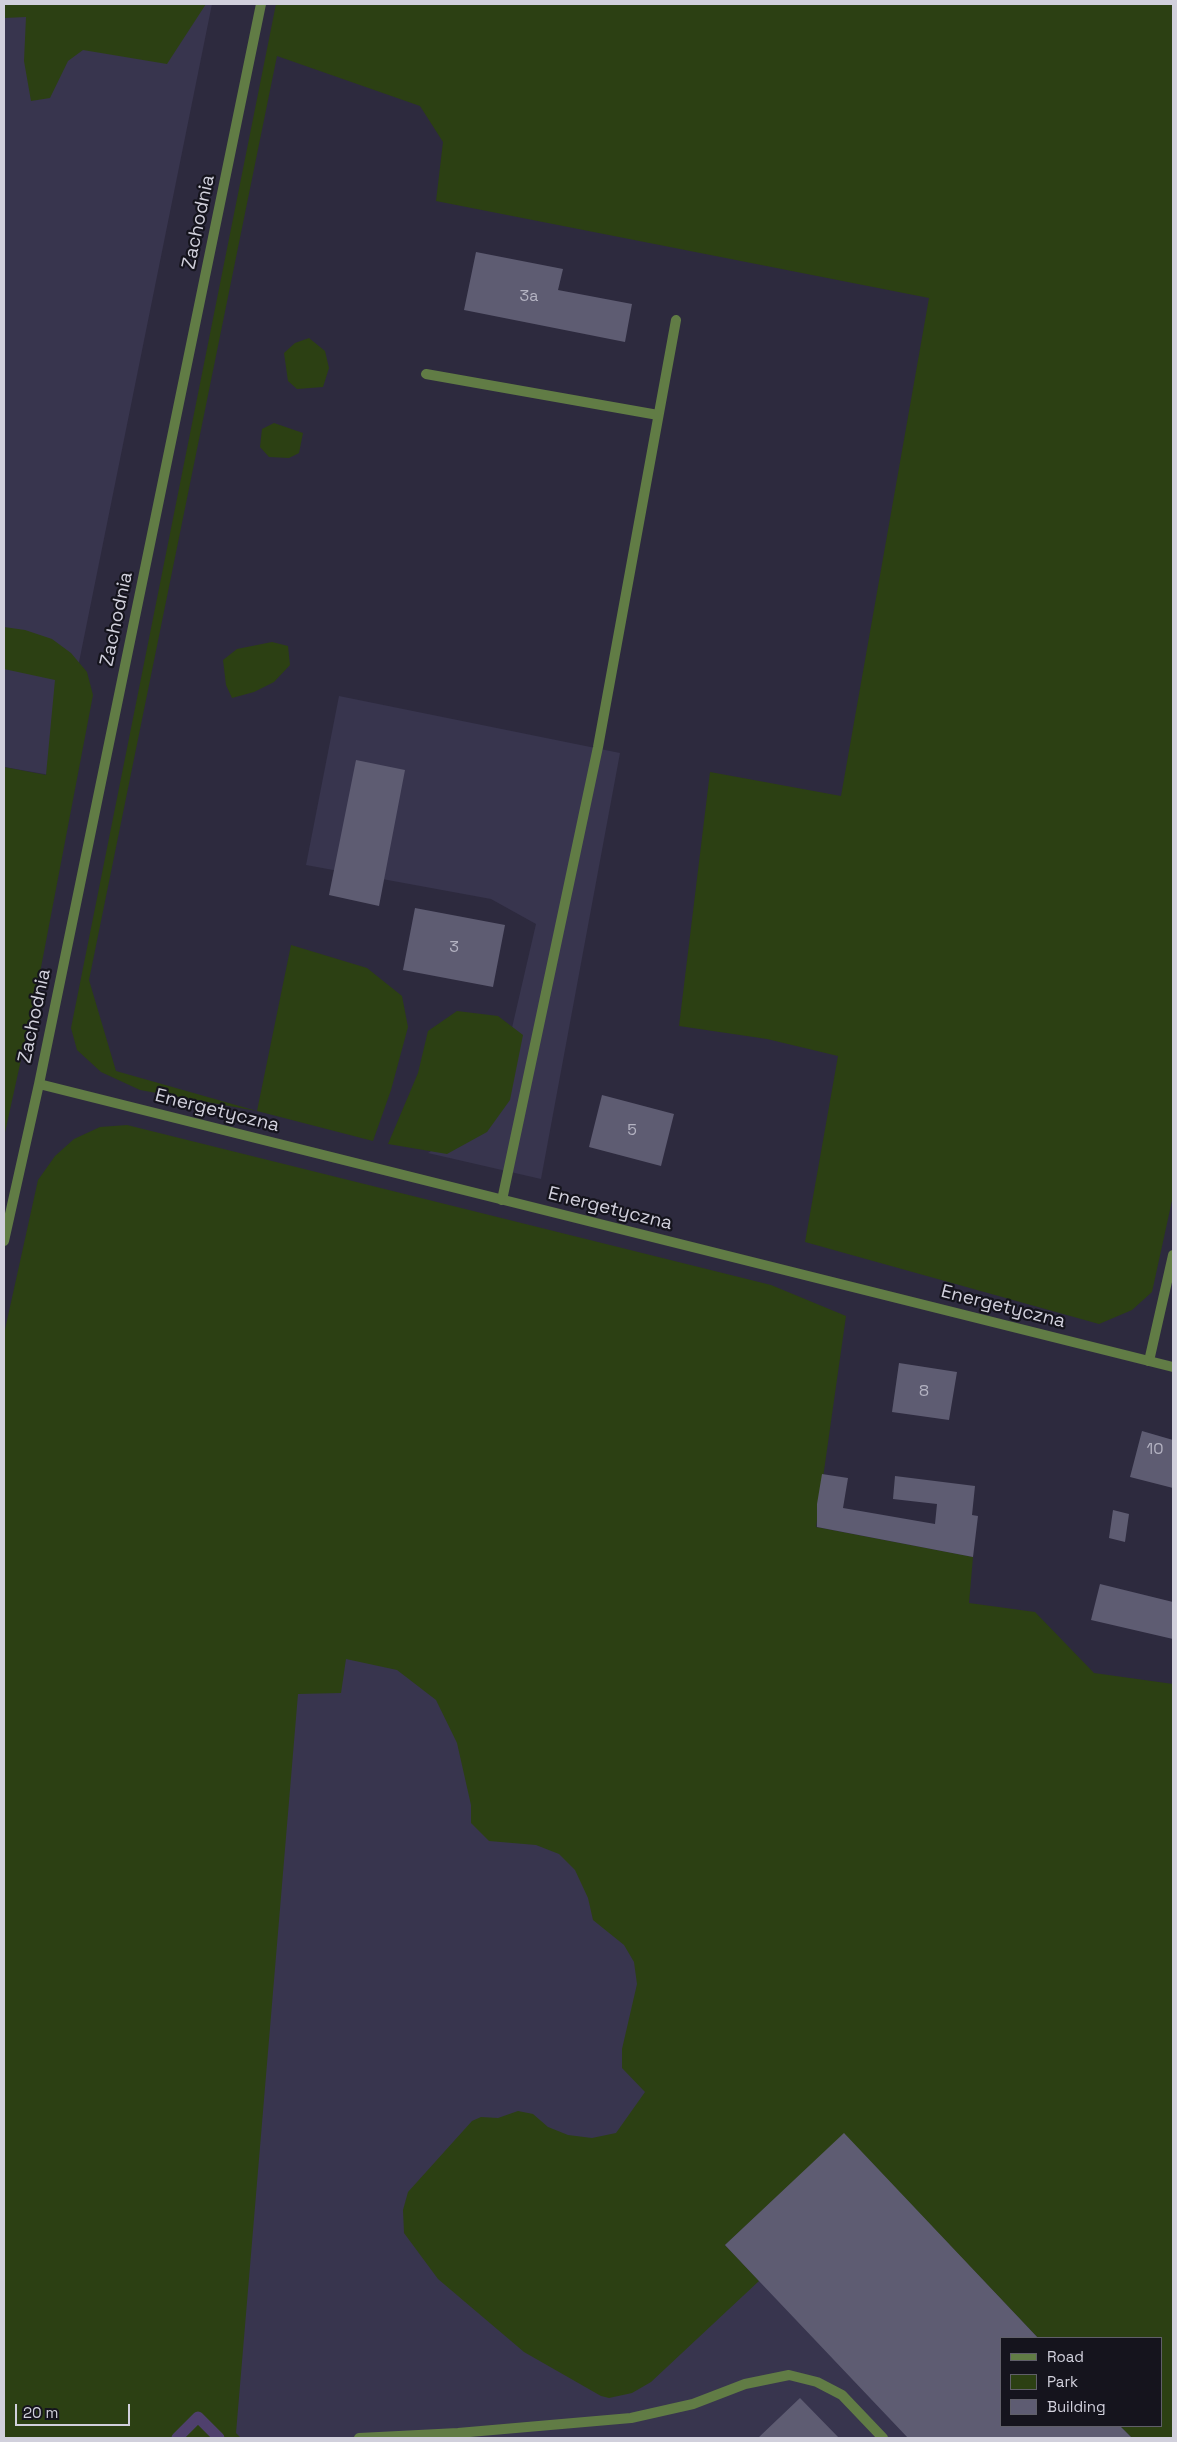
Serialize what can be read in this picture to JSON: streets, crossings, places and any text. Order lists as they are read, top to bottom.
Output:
{
  "streets": {
    "street": ["Zachodnia", "Energetyczna"]
  },
  "crossings": [
    ["Zachodnia", "Energetyczna"]
  ],
  "house_numbers": [
    "3a",
    "3",
    "5",
    "8",
    "10"
  ],
  "legend": ["Road", "Park", "Building"],
  "scale_bar": "20 m"
}
